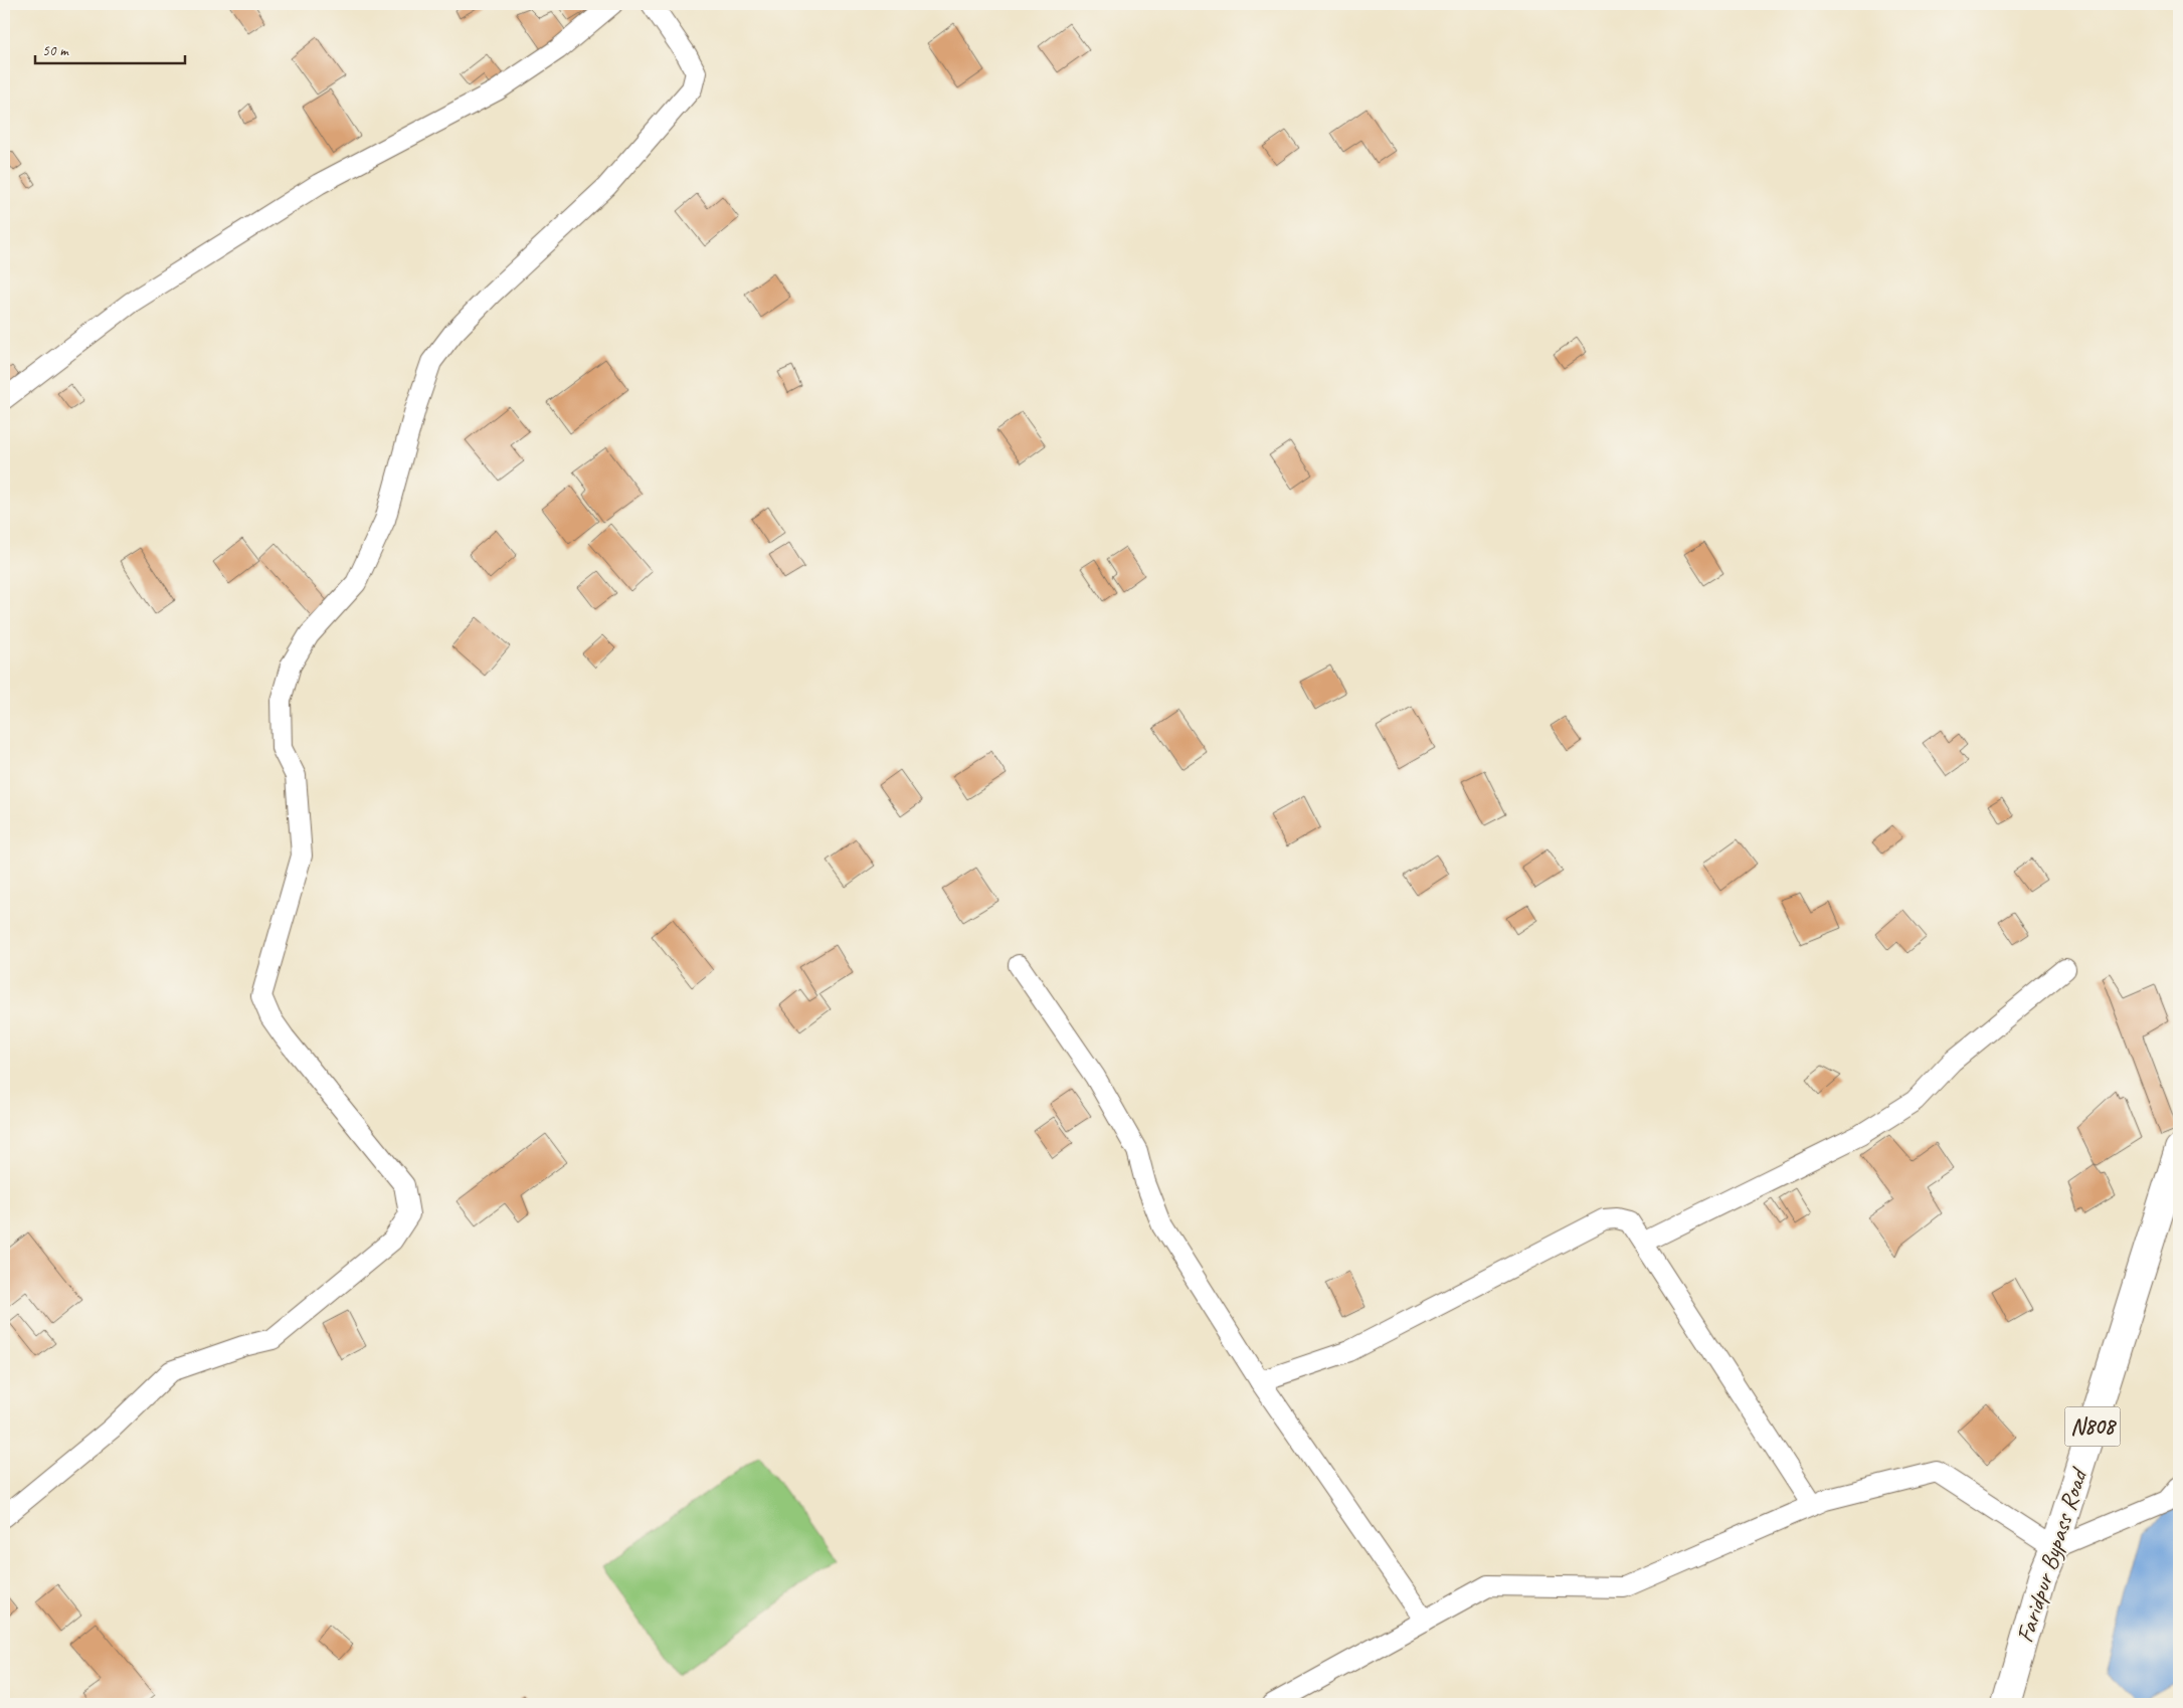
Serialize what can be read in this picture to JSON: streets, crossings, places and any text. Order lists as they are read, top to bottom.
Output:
{
  "streets": {
    "highway": ["N808", "Faridpur Bypass Road"]
  },
  "scale_bar": "50 m"
}
